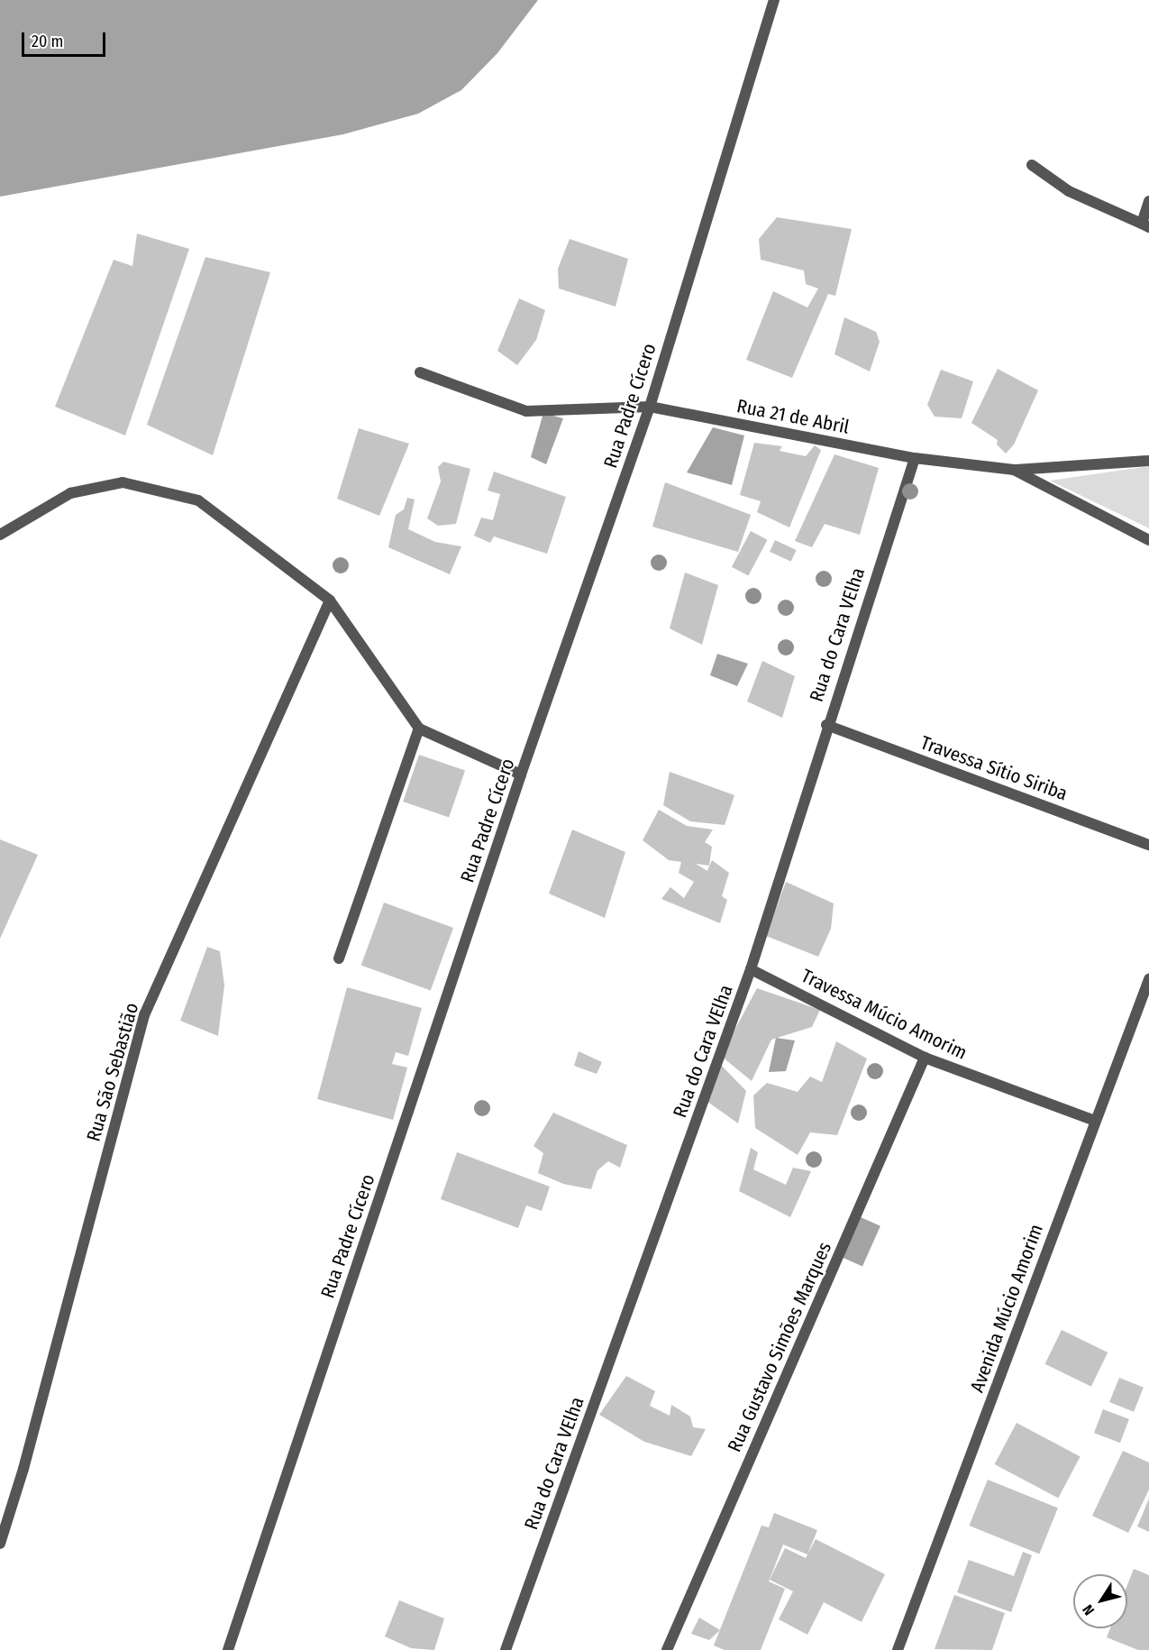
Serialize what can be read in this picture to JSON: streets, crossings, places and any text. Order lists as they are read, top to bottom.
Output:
{
  "streets": {
    "street": [
      "Rua Padre Cícero",
      "Rua 21 de Abril",
      "Rua do Cara VElha",
      "Travessa Sítio Siriba",
      "Travessa Múcio Amorim",
      "Rua São Sebastião",
      "Avenida Múcio Amorim",
      "Rua Gustavo Simões Marques"
    ]
  },
  "crossings": [
    ["Rua Padre Cícero", "Rua 21 de Abril"],
    ["Rua 21 de Abril", "Rua do Cara VElha"],
    ["Rua do Cara VElha", "Travessa Sítio Siriba"],
    ["Rua do Cara VElha", "Travessa Múcio Amorim"],
    ["Travessa Múcio Amorim", "Avenida Múcio Amorim"],
    ["Travessa Múcio Amorim", "Rua Gustavo Simões Marques"]
  ],
  "scale_bar": "20 m",
  "north": "bottom left"
}
